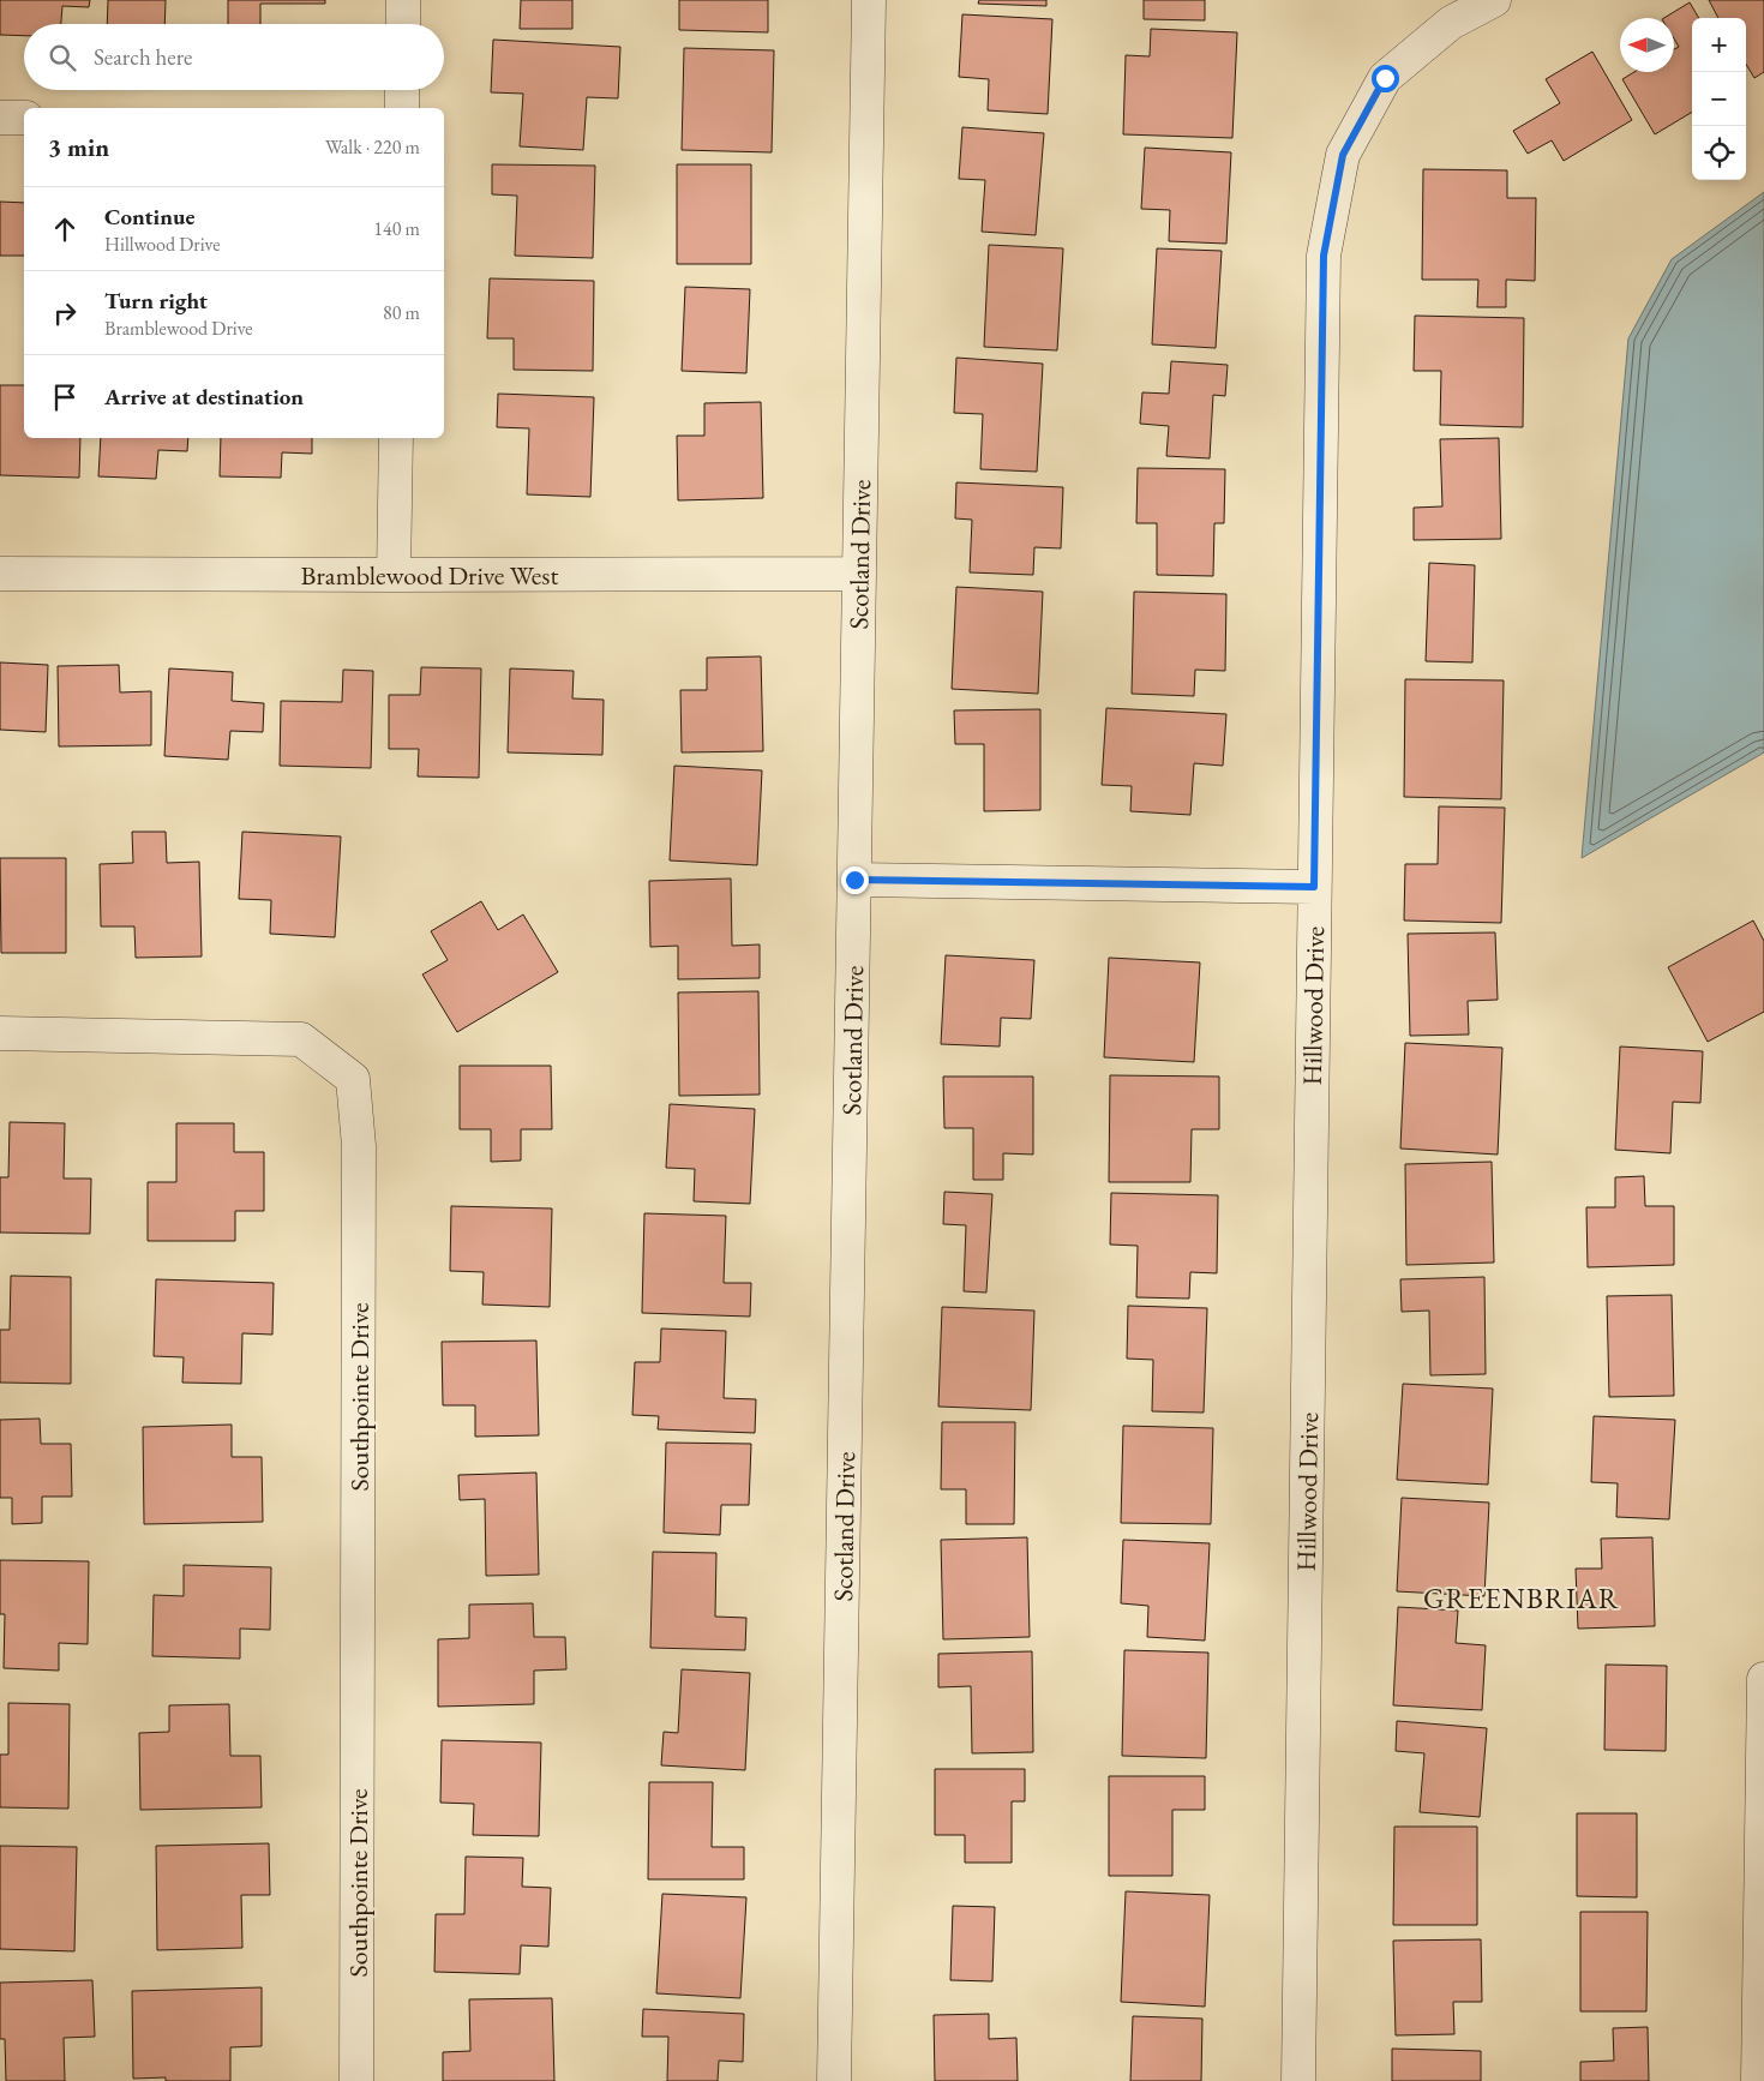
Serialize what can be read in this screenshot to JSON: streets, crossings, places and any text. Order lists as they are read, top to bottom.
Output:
{
  "streets": {
    "street": [
      "Scotland Drive",
      "Bramblewood Drive West",
      "Hillwood Drive",
      "Southpointe Drive"
    ]
  },
  "crossings": [
    ["Scotland Drive", "Bramblewood Drive West"]
  ],
  "districts": ["GREENBRIAR"],
  "north": "left",
  "page": {
    "map_buttons": ["+", "−"],
    "search": "Search here",
    "heading": ["3 min", "Walk · 220 m"],
    "list": [
      ["Continue", "Hillwood Drive", "140 m"],
      ["Turn right", "Bramblewood Drive", "80 m"],
      "Arrive at destination"
    ]
  }
}
